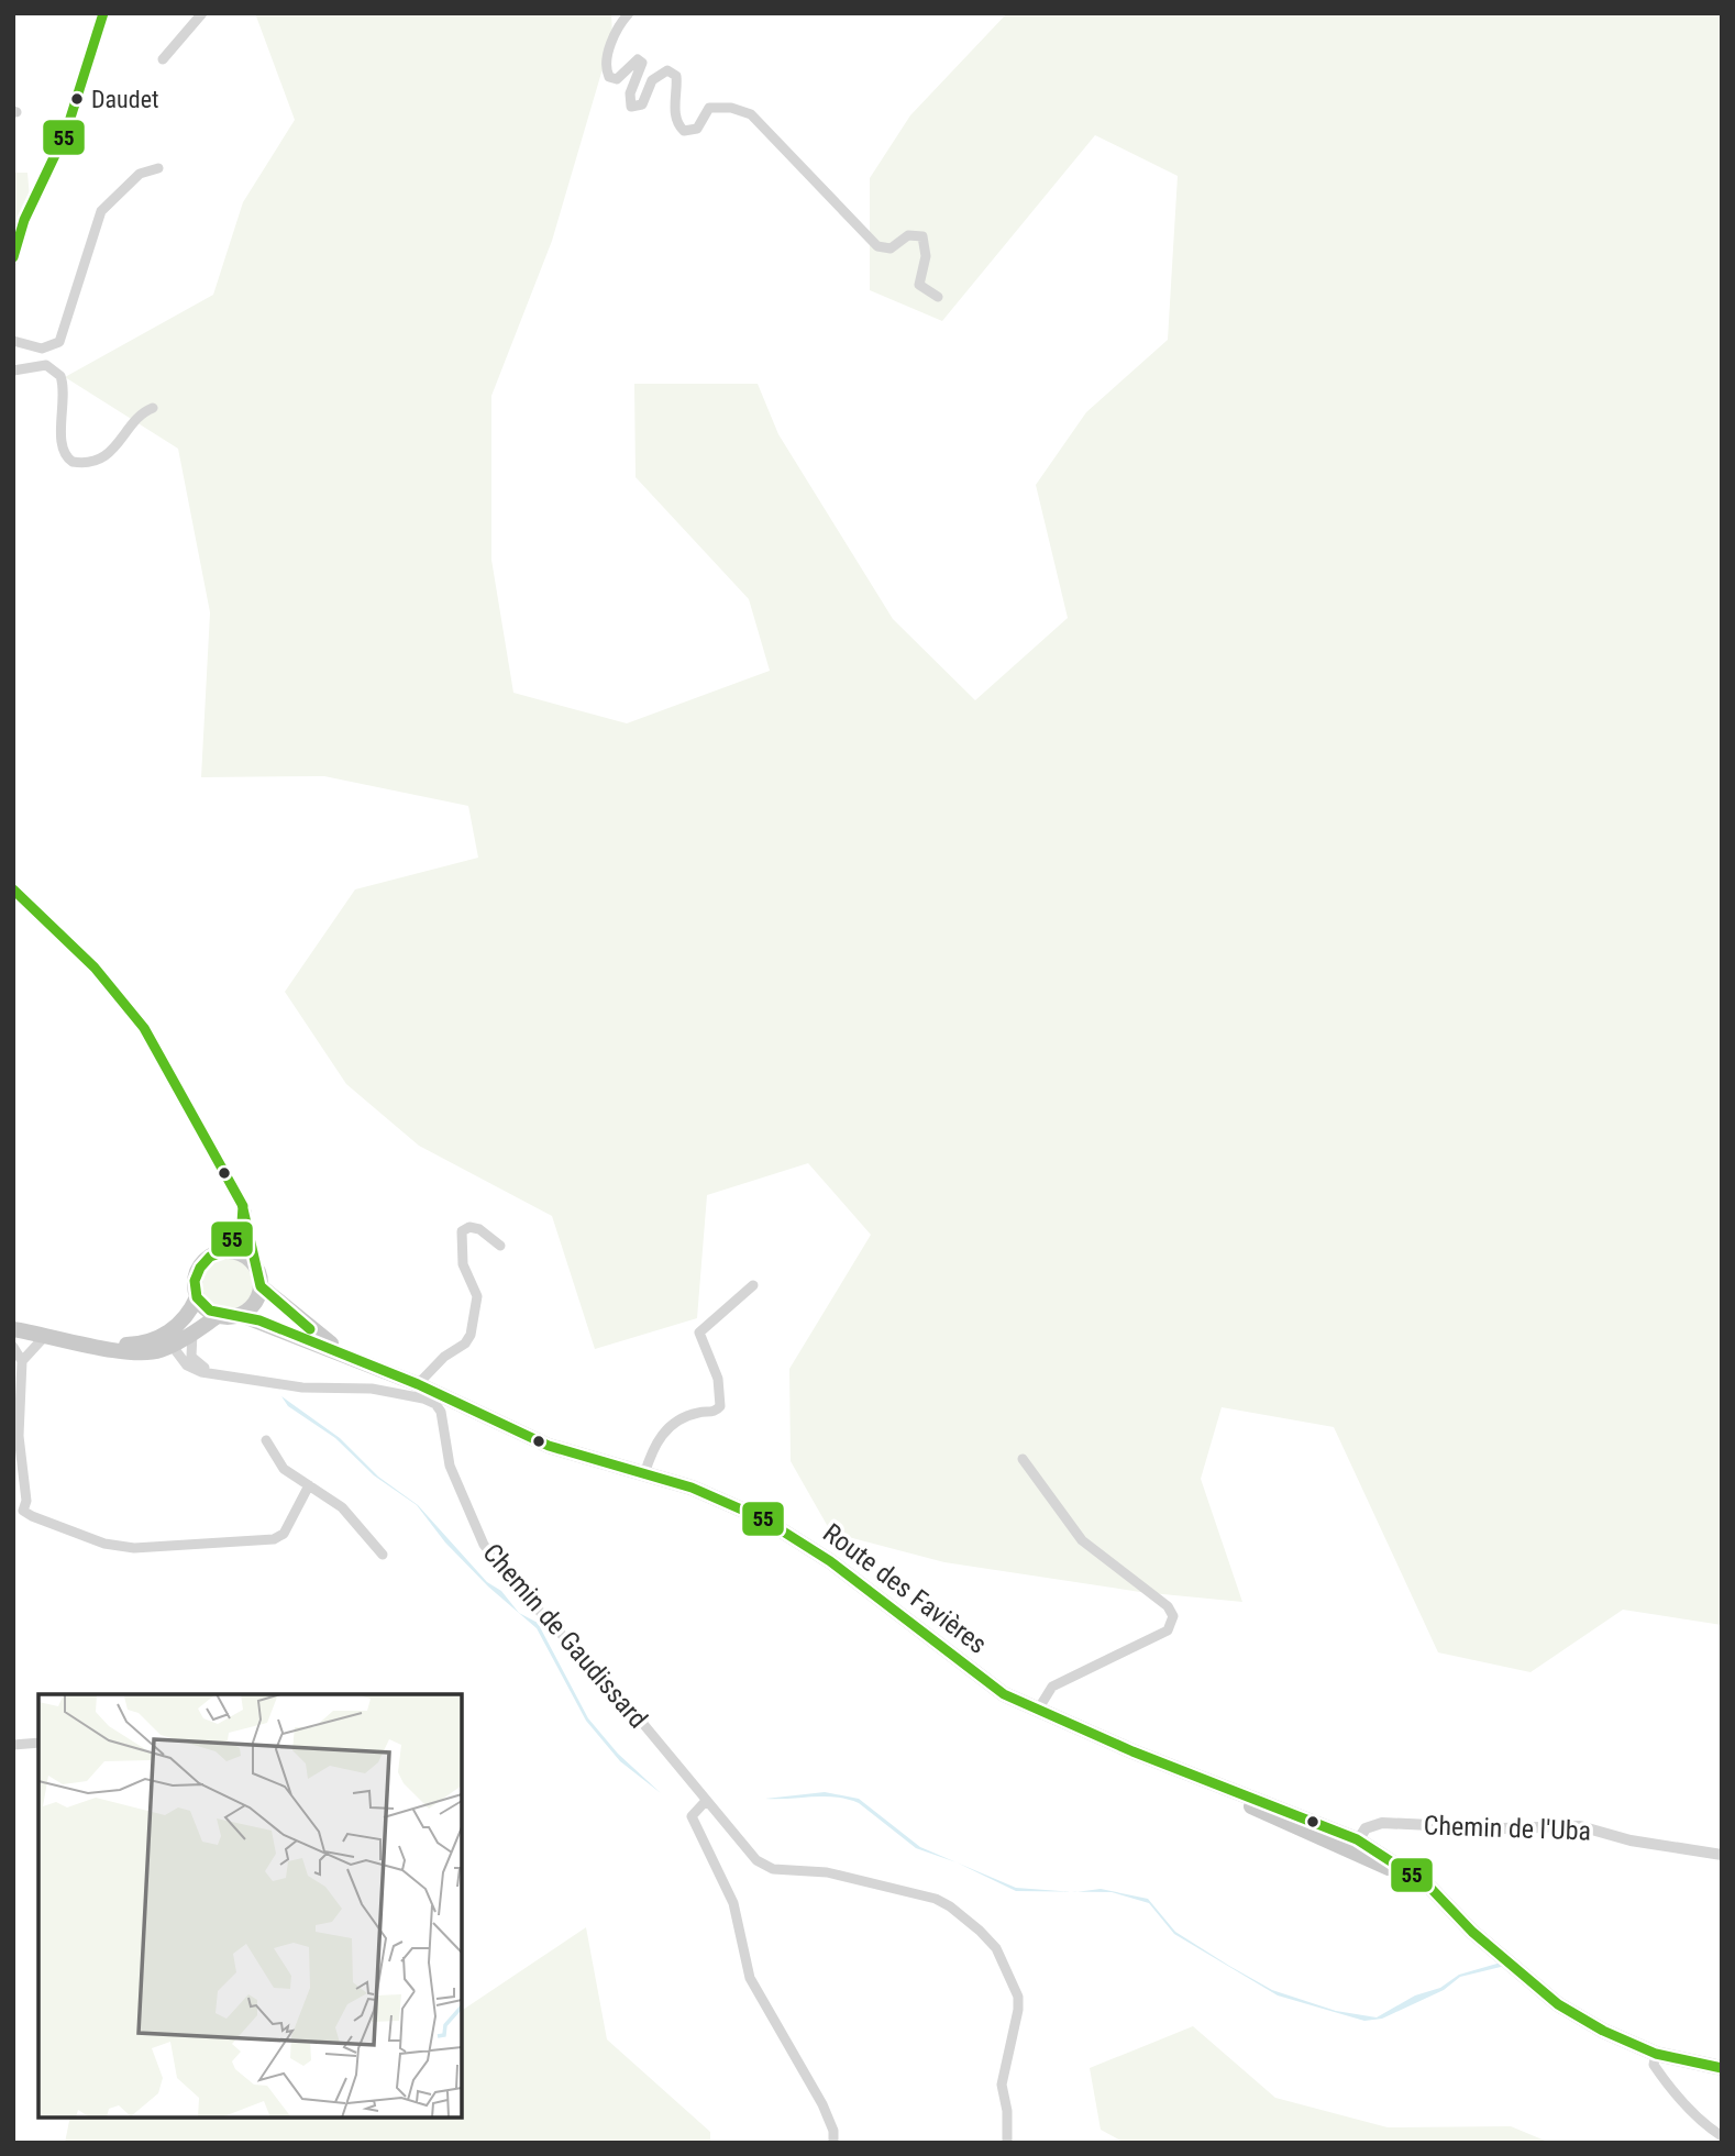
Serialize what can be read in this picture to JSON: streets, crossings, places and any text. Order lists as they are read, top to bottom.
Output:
{
  "streets": {
    "main road": ["Route des Favières"],
    "street": ["Chemin de Gaudissard", "Chemin de l'Uba"]
  },
  "crossings": [
    ["Route des Favières", "Chemin de l'Uba"]
  ],
  "places": ["Daudet"],
  "lines": ["transit line 55"]
}
